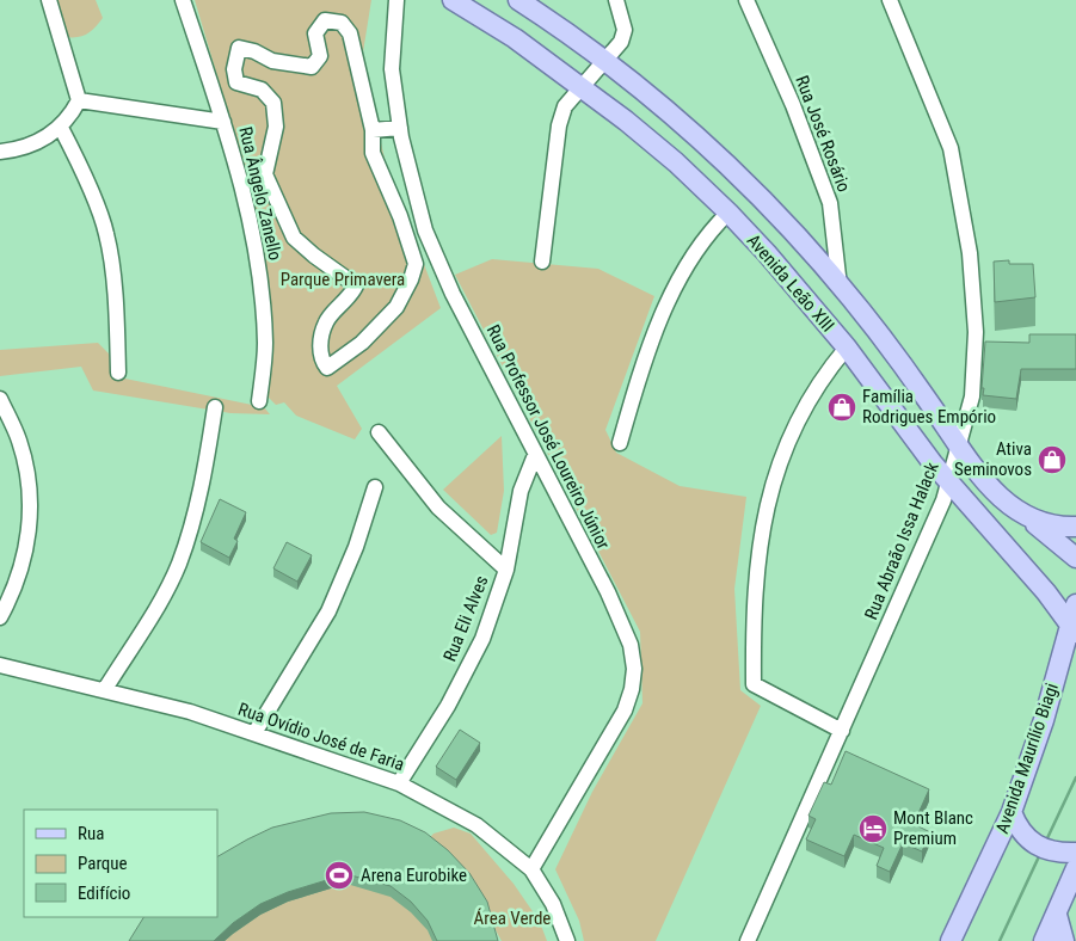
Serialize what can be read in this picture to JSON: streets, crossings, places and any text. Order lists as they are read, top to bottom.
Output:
{
  "streets": {
    "main road": ["Avenida Leão XIII", "Avenida Maurílio Biagi"],
    "street": [
      "Rua José Rosário",
      "Rua Ângelo Zanello",
      "Rua Professor José Loureiro Júnior",
      "Rua Abraão Issa Halack",
      "Rua Eli Alves",
      "Rua Ovídio José de Faria"
    ]
  },
  "crossings": [
    ["Rua José Rosário", "Avenida Leão XIII"],
    ["Avenida Leão XIII", "Rua Abraão Issa Halack"],
    ["Avenida Leão XIII", "Avenida Maurílio Biagi"],
    ["Rua Professor José Loureiro Júnior", "Rua Eli Alves"],
    ["Rua Professor José Loureiro Júnior", "Rua Ovídio José de Faria"],
    ["Rua Eli Alves", "Rua Ovídio José de Faria"]
  ],
  "parks": ["Parque Primavera", "Área Verde"],
  "places": {
    "shop": ["Família Rodrigues Empório", "Ativa Seminovos"],
    "hotel": ["Mont Blanc Premium"],
    "sports": ["Arena Eurobike"]
  },
  "legend": ["Rua", "Parque", "Edifício"]
}
